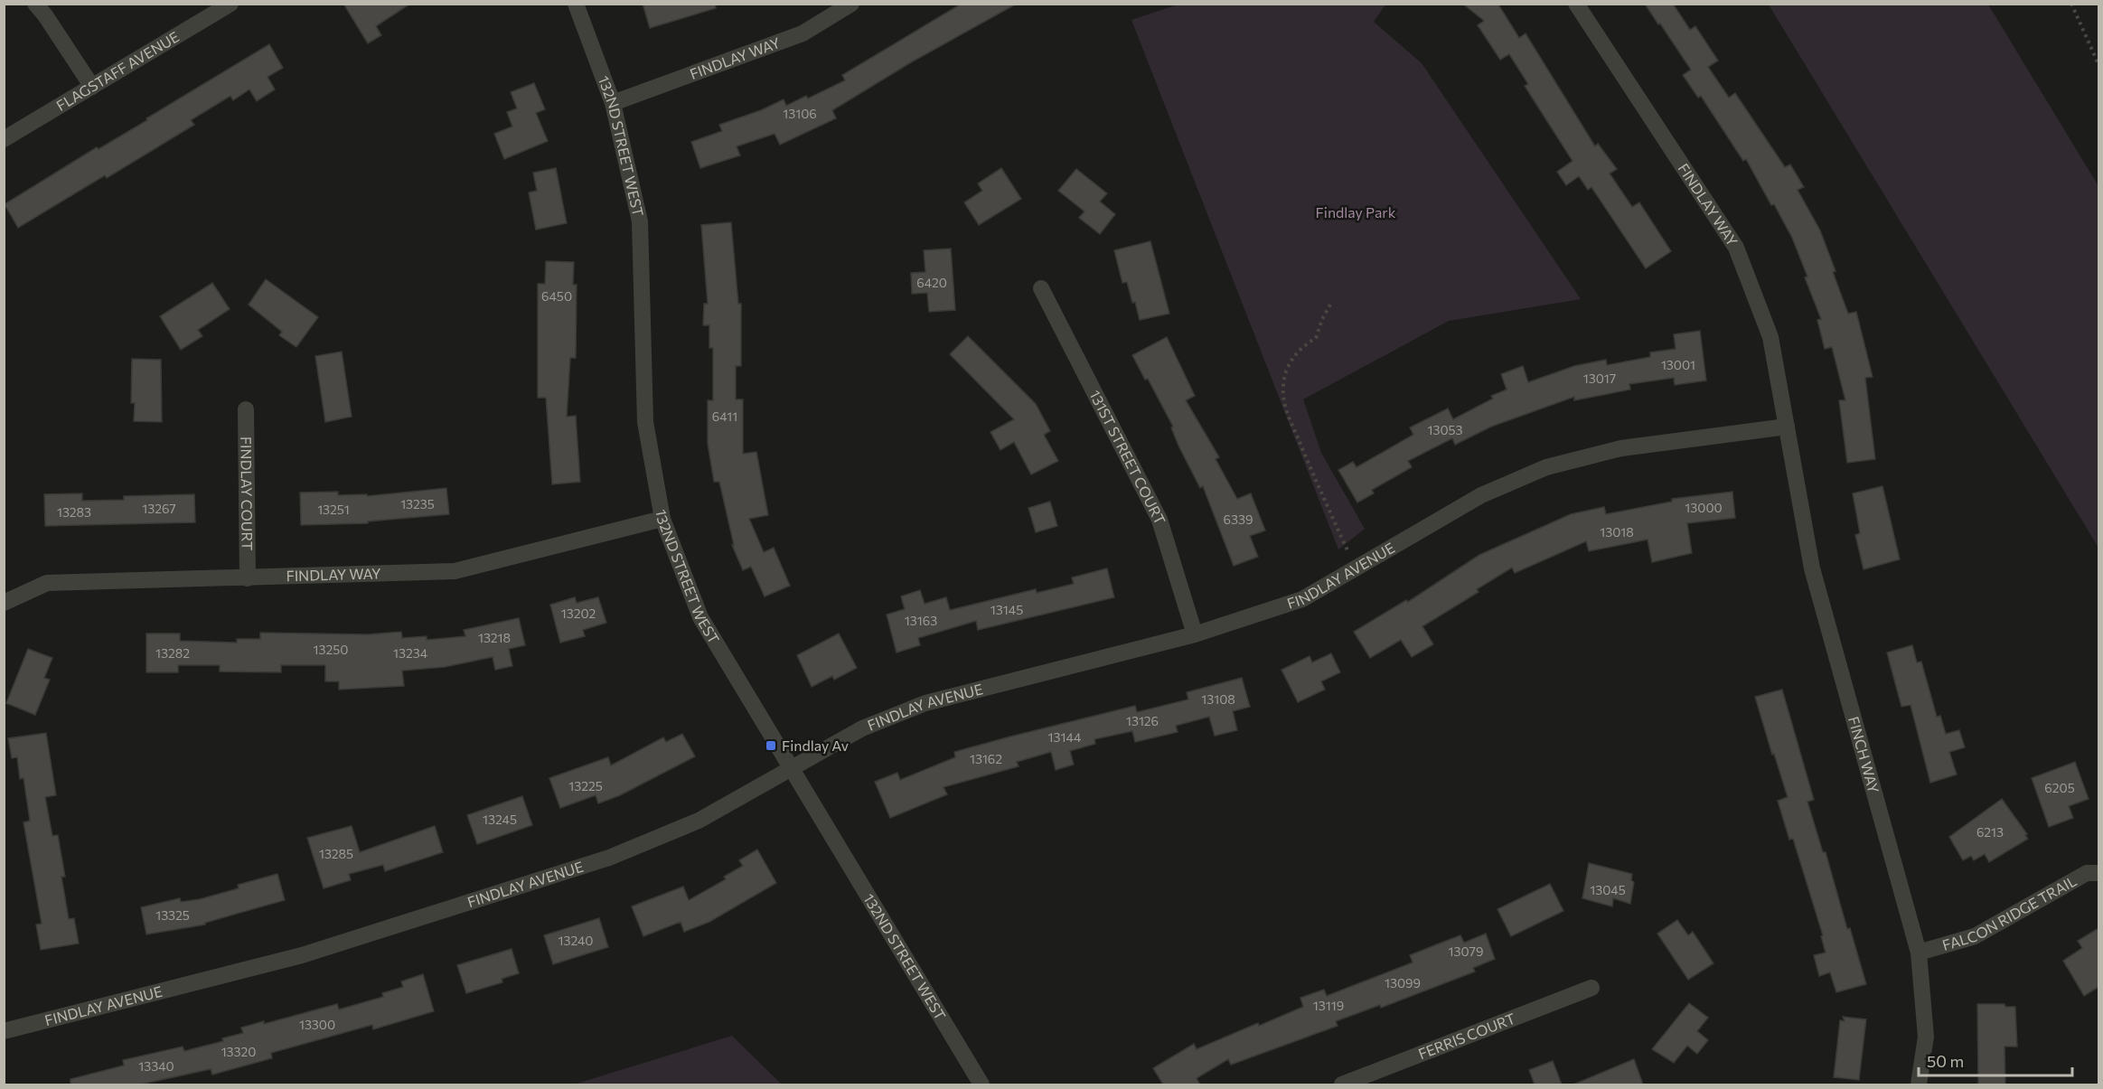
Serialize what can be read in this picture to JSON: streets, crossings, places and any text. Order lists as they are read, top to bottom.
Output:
{
  "streets": {
    "street": [
      "FINDLAY WAY",
      "FLAGSTAFF AVENUE",
      "132ND STREET WEST",
      "131ST STREET COURT",
      "FINDLAY COURT",
      "FINDLAY AVENUE",
      "FINCH WAY",
      "FALCON RIDGE TRAIL",
      "FERRIS COURT"
    ]
  },
  "crossings": [
    ["FINDLAY WAY", "132ND STREET WEST"],
    ["FINDLAY WAY", "FINDLAY COURT"],
    ["FINDLAY WAY", "FINDLAY AVENUE"],
    ["FINDLAY WAY", "FINCH WAY"],
    ["132ND STREET WEST", "FINDLAY AVENUE"],
    ["131ST STREET COURT", "FINDLAY AVENUE"],
    ["FINDLAY AVENUE", "FINCH WAY"],
    ["FINCH WAY", "FALCON RIDGE TRAIL"]
  ],
  "parks": ["Findlay Park"],
  "places": {
    "transit": ["Findlay Av"]
  },
  "house_numbers": [
    "13106",
    "6420",
    "6450",
    "13001",
    "13017",
    "6411",
    "13053",
    "13235",
    "13000",
    "13267",
    "13251",
    "13283",
    "6339",
    "13018",
    "13145",
    "13202",
    "13163",
    "13218",
    "13250",
    "13282",
    "13234",
    "13108",
    "13126",
    "13144",
    "13162",
    "13225",
    "6205",
    "13245",
    "6213",
    "13285",
    "13045",
    "13325",
    "13240",
    "13079",
    "13099",
    "13119",
    "13300",
    "13320",
    "13340"
  ],
  "scale_bar": "50 m"
}
